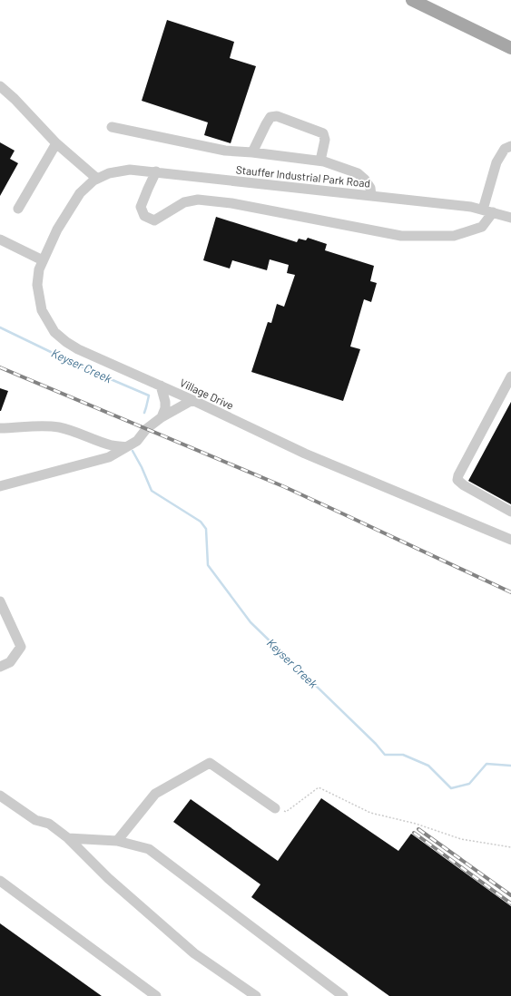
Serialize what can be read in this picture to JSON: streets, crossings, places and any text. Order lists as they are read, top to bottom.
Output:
{
  "streets": {
    "street": ["Stauffer Industrial Park Road", "Village Drive"]
  },
  "crossings": [
    ["Stauffer Industrial Park Road", "Village Drive"]
  ],
  "water": ["Keyser Creek"]
}
